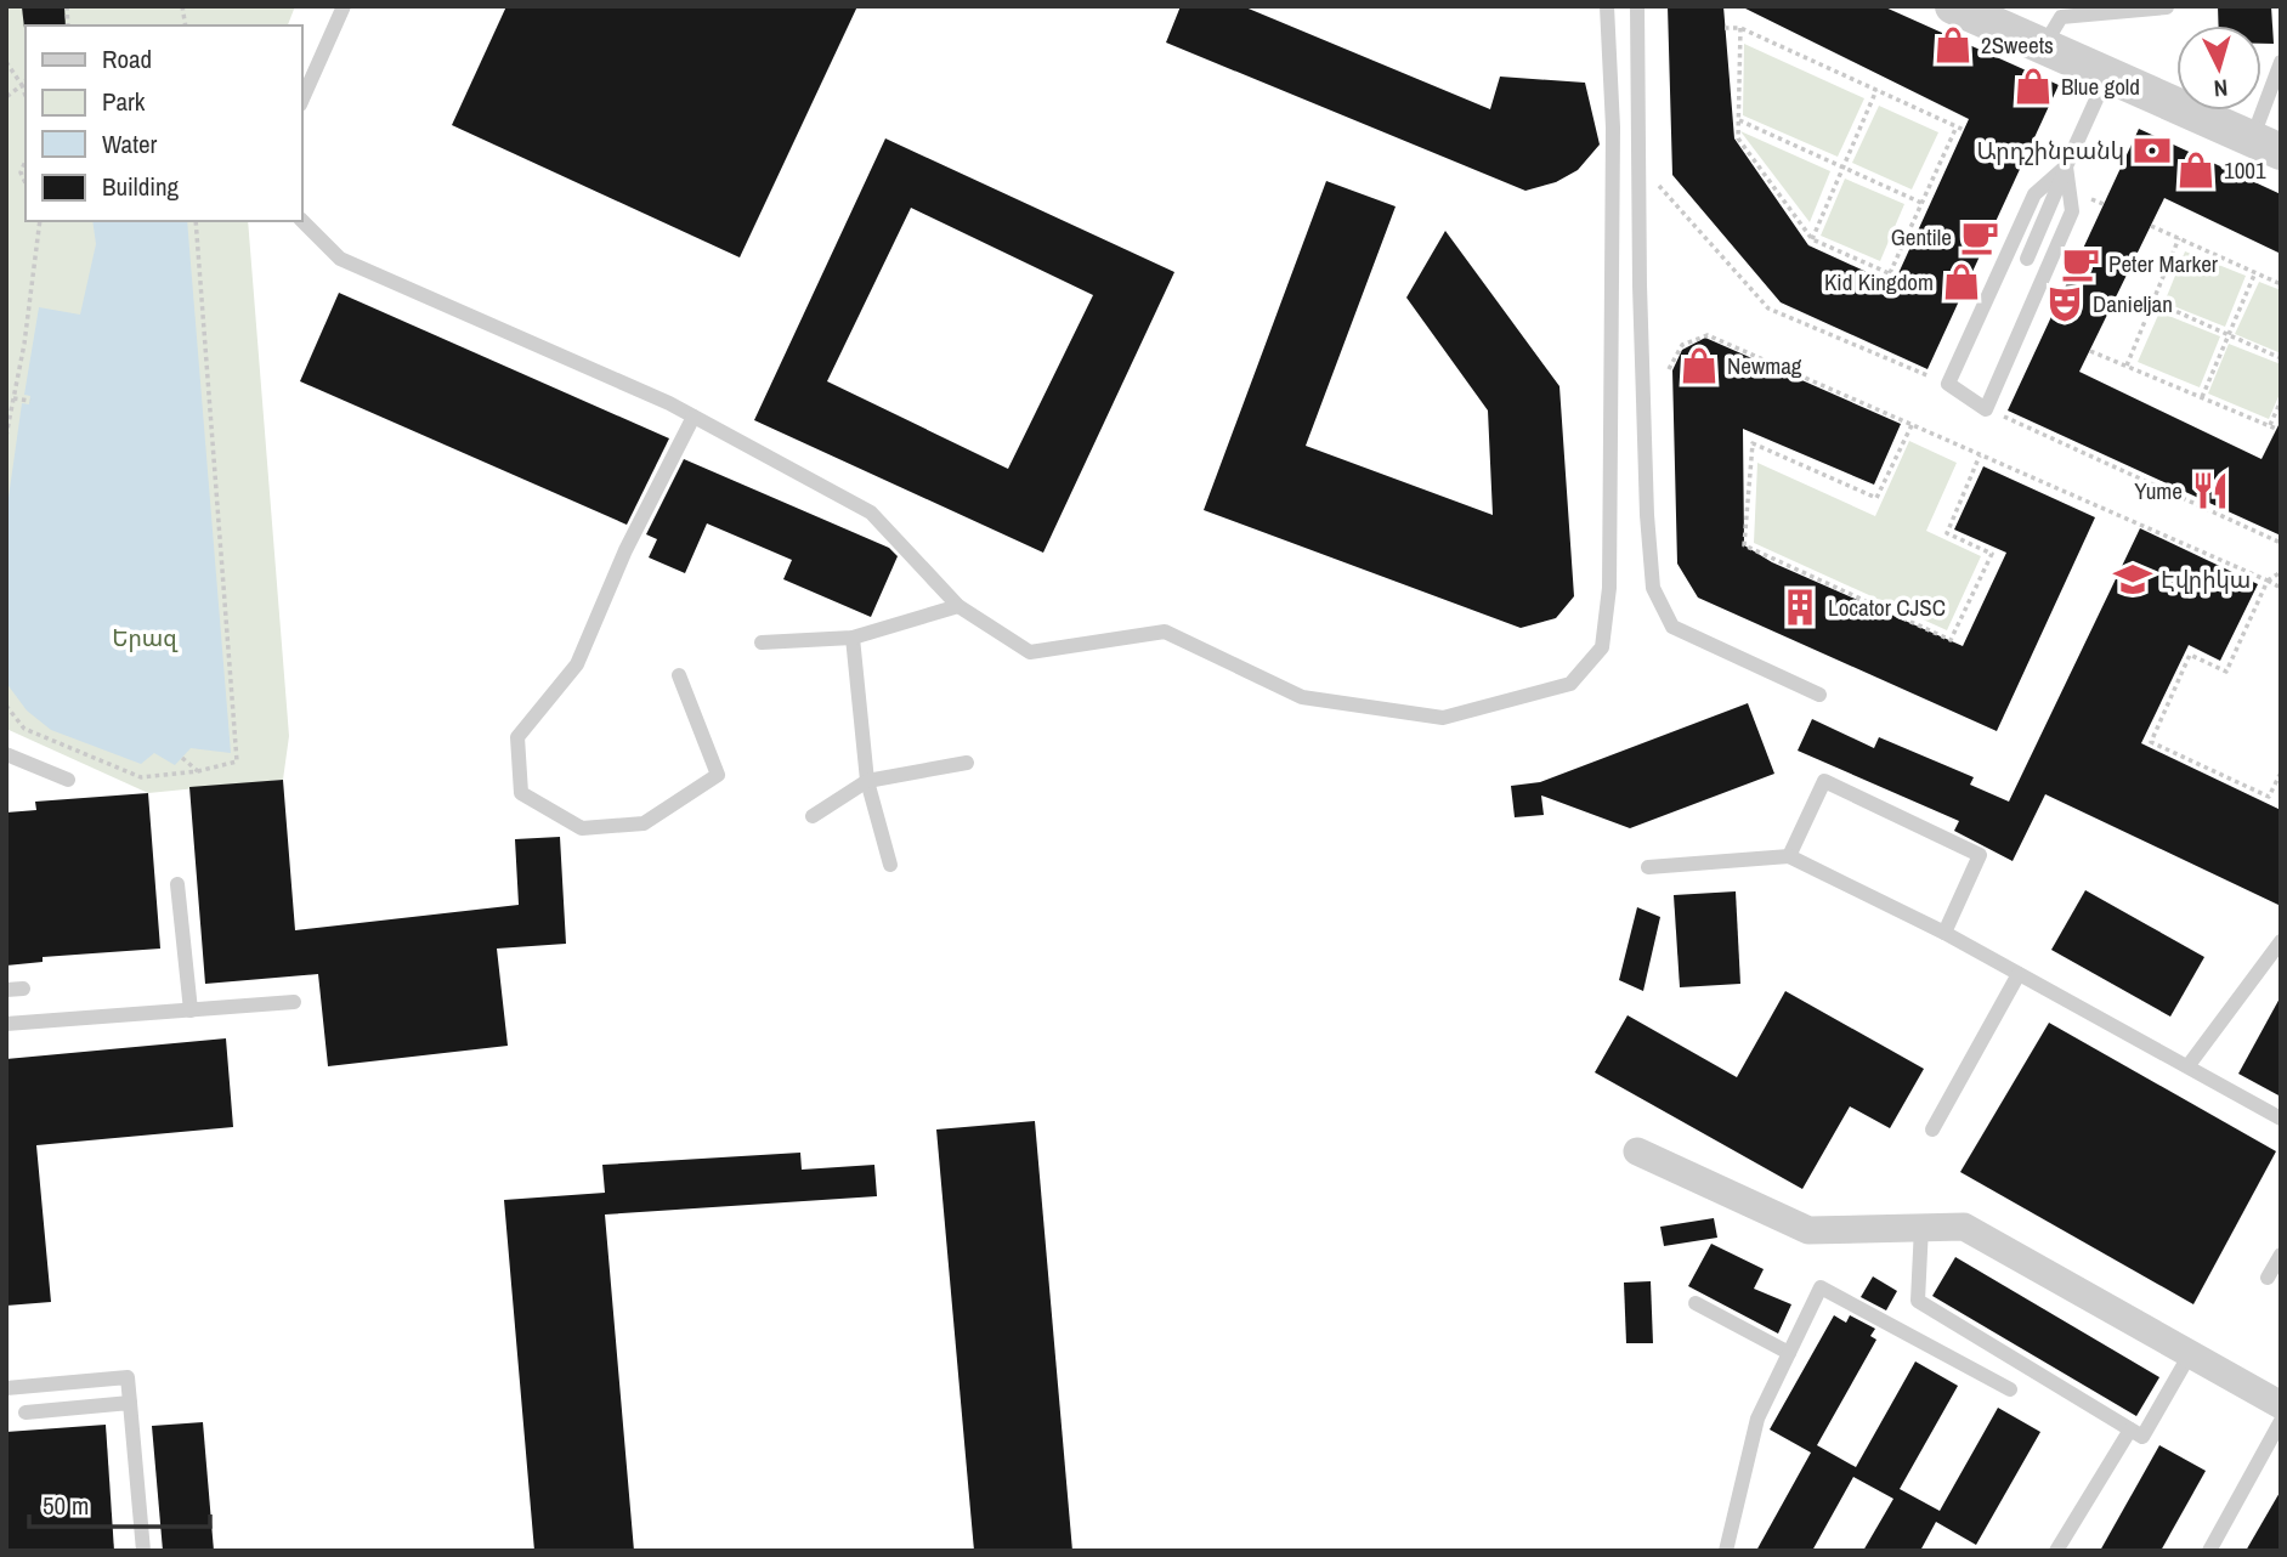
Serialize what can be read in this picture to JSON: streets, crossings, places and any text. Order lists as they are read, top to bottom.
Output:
{
  "parks": ["Երազ"],
  "places": {
    "shop": [
      "2Sweets",
      "Blue gold",
      "1001",
      "Kid Kingdom",
      "Newmag"
    ],
    "bank": ["Արդշինբանկ"],
    "cafe": ["Gentile", "Peter Marker"],
    "theatre": ["Danieljan"],
    "restaurant": ["Yume"],
    "school or university": ["Էվրիկա"],
    "building": ["Locator CJSC"]
  },
  "legend": [
    "Road",
    "Park",
    "Water",
    "Building"
  ],
  "scale_bar": "50 m",
  "north": "bottom"
}
